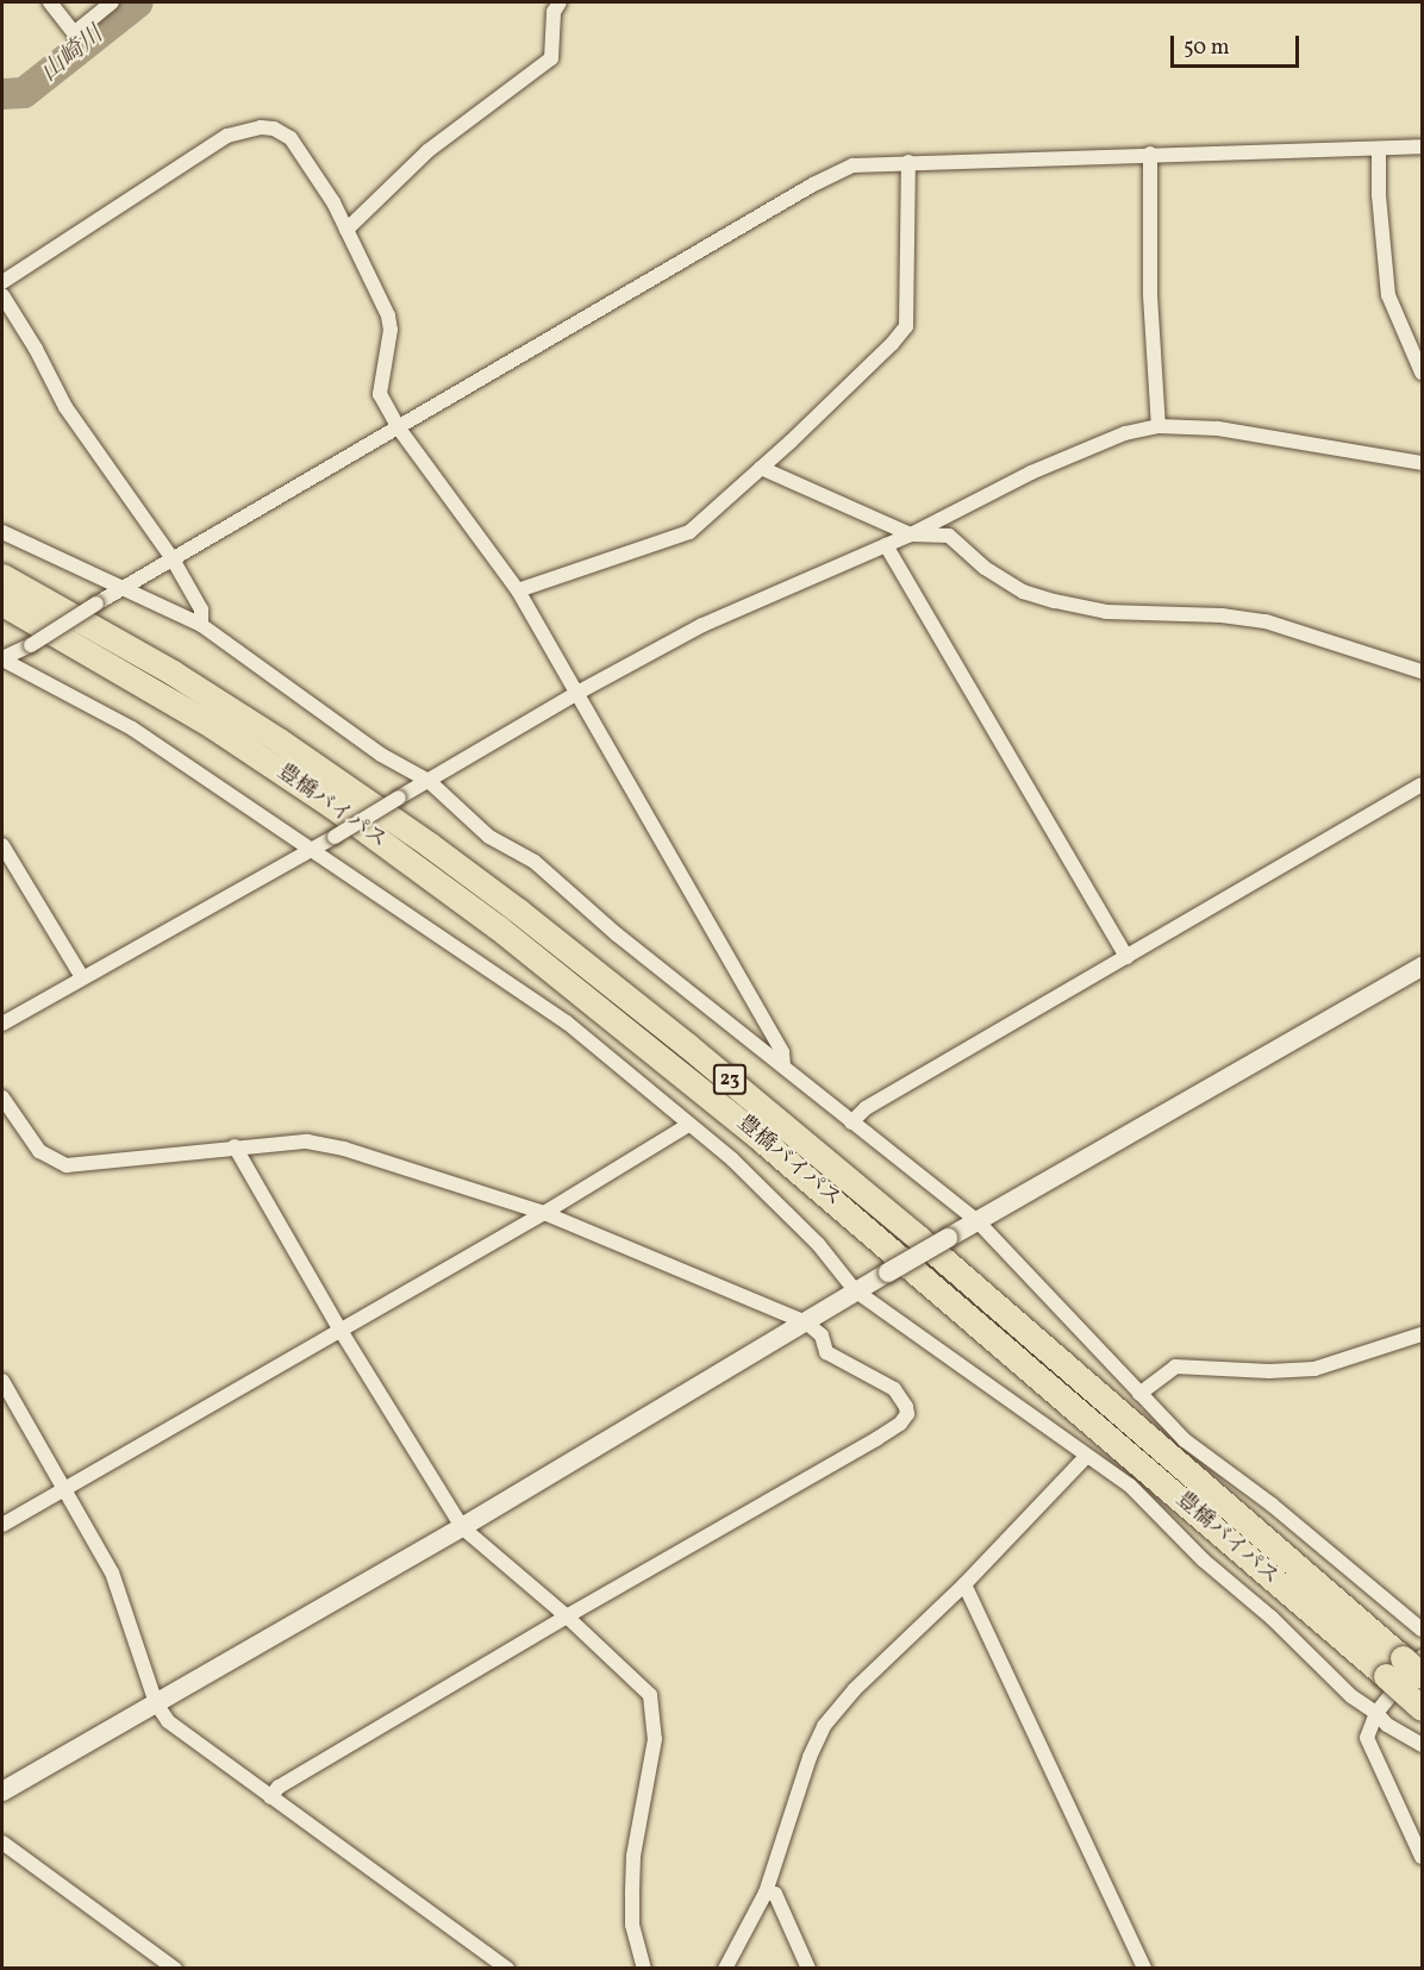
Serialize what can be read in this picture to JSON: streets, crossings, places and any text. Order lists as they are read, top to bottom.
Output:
{
  "streets": {
    "highway": ["豊橋バイパス", "23"]
  },
  "water": ["山崎川"],
  "scale_bar": "50 m"
}
